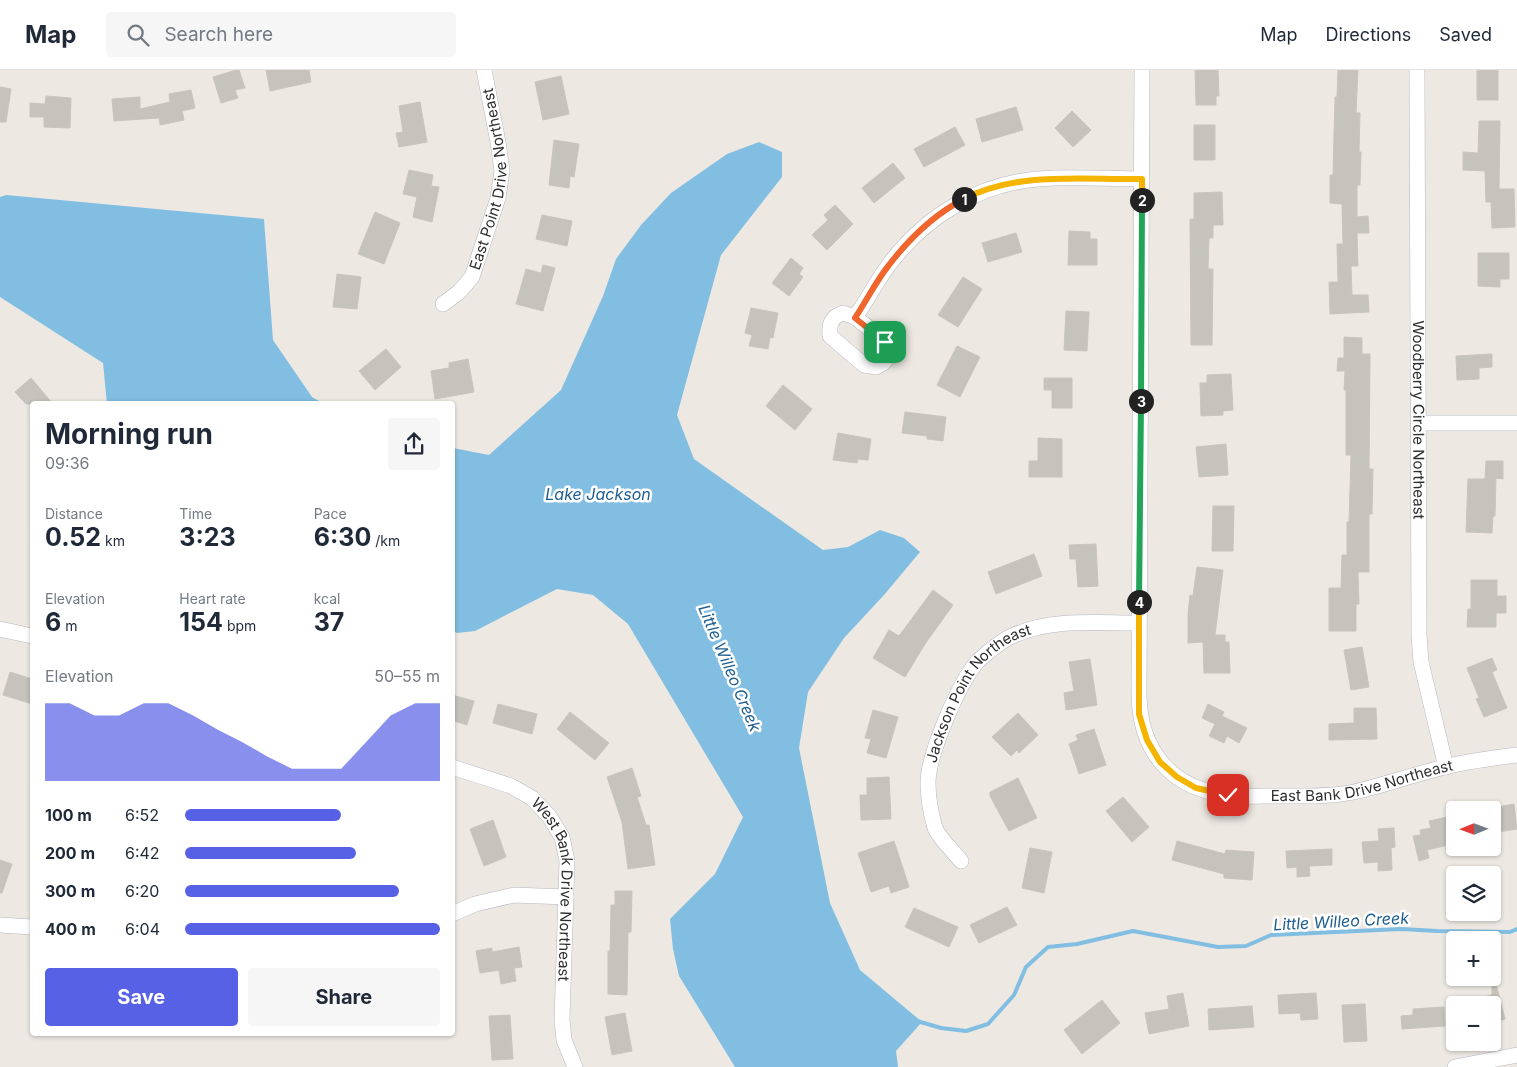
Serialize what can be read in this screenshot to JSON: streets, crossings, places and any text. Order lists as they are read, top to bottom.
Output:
{
  "streets": {
    "street": [
      "East Point Drive Northeast",
      "Woodberry Circle Northeast",
      "Jackson Point Northeast",
      "East Bank Drive Northeast",
      "West Bank Drive Northeast"
    ]
  },
  "crossings": [
    ["Woodberry Circle Northeast", "East Bank Drive Northeast"],
    ["Jackson Point Northeast", "East Bank Drive Northeast"]
  ],
  "water": ["Lake Jackson", "Little Willeo Creek"],
  "north": "left",
  "page": {
    "header": "Map",
    "search": "Search here",
    "nav": ["Map", "Directions", "Saved"],
    "pins": [
      "1",
      "2",
      "3",
      "4"
    ],
    "heading": ["Morning run", "09:36"],
    "stats": [
      ["Distance", "0.52 km"],
      ["Time", "3:23"],
      ["Pace", "6:30 /km"],
      ["Elevation", "6 m"],
      ["Heart rate", "154 bpm"],
      ["kcal", "37"]
    ],
    "chart": ["Elevation", "50–55 m"],
    "list": [
      {
        "name": "100 m",
        "note": "6:52"
      },
      {
        "name": "200 m",
        "note": "6:42"
      },
      {
        "name": "300 m",
        "note": "6:20"
      },
      {
        "name": "400 m",
        "note": "6:04"
      }
    ],
    "map_buttons": ["+", "−"],
    "buttons": ["Save", "Share"]
  }
}
